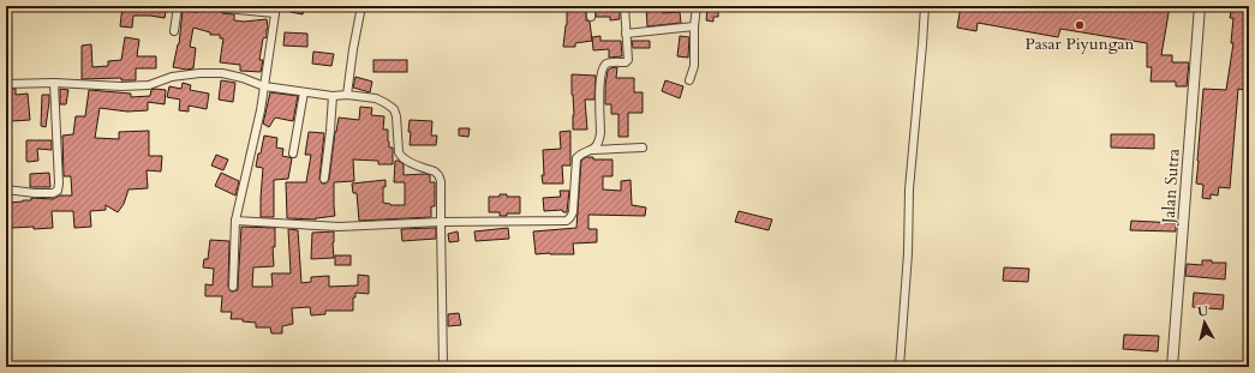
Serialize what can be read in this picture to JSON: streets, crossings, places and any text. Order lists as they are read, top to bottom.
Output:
{
  "streets": {
    "street": ["Jalan Sutra"]
  },
  "places": ["Pasar Piyungan"],
  "north": "top"
}
